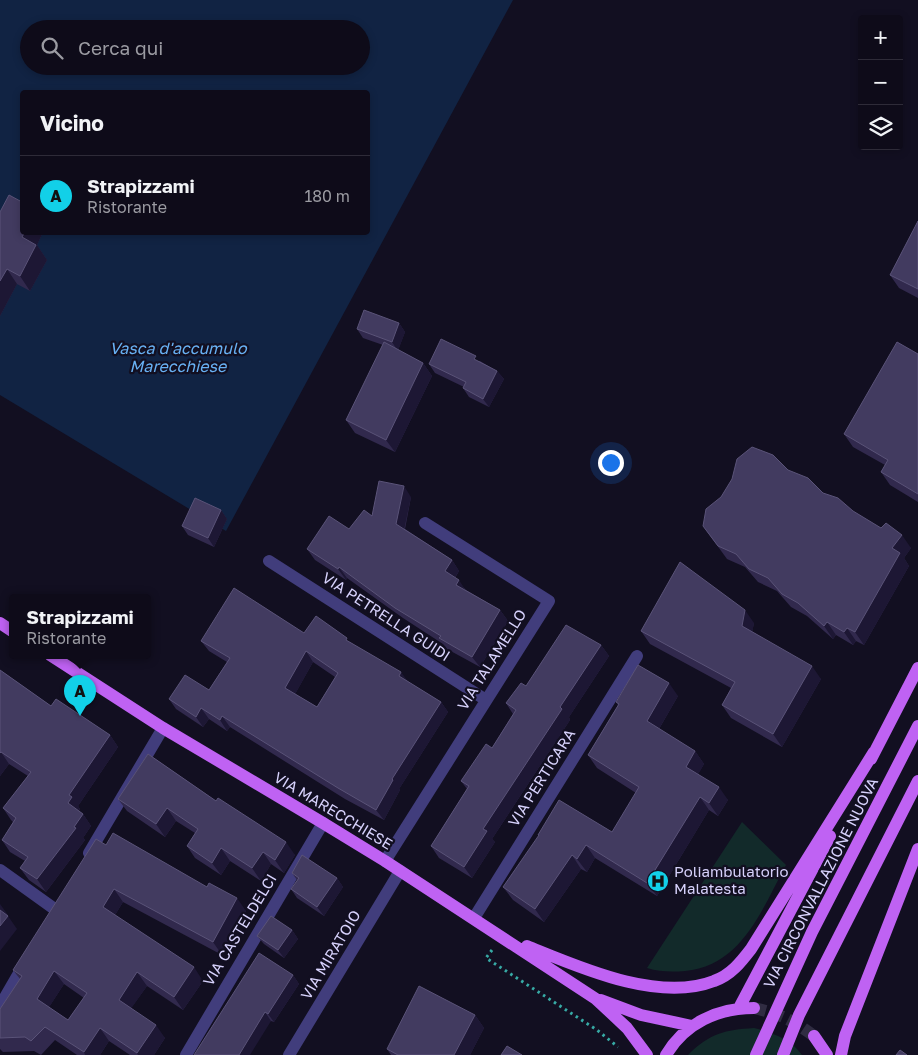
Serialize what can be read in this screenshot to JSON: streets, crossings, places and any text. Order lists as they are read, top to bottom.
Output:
{
  "streets": {
    "main road": ["VIA MARECCHIESE", "VIA CIRCONVALLAZIONE NUOVA"],
    "street": [
      "VIA PETRELLA GUIDI",
      "VIA TALAMELLO",
      "VIA PERTICARA",
      "VIA CASTELDELCI",
      "VIA MIRATOIO"
    ]
  },
  "crossings": [
    ["VIA PETRELLA GUIDI", "VIA TALAMELLO"],
    ["VIA TALAMELLO", "VIA MARECCHIESE"],
    ["VIA PERTICARA", "VIA MARECCHIESE"],
    ["VIA MARECCHIESE", "VIA CASTELDELCI"],
    ["VIA MARECCHIESE", "VIA MIRATOIO"]
  ],
  "water": ["Vasca d'accumulo Marecchiese"],
  "places": {
    "hospital": ["Poliambulatorio Malatesta"]
  },
  "page": {
    "map_buttons": ["+", "−"],
    "search": "Cerca qui",
    "heading": "Vicino",
    "list": [
      {
        "mark": "A",
        "name": "Strapizzami",
        "note": "Ristorante",
        "value": "180 m"
      }
    ],
    "popup": ["Strapizzami", "Ristorante"],
    "pins": "A"
  }
}
